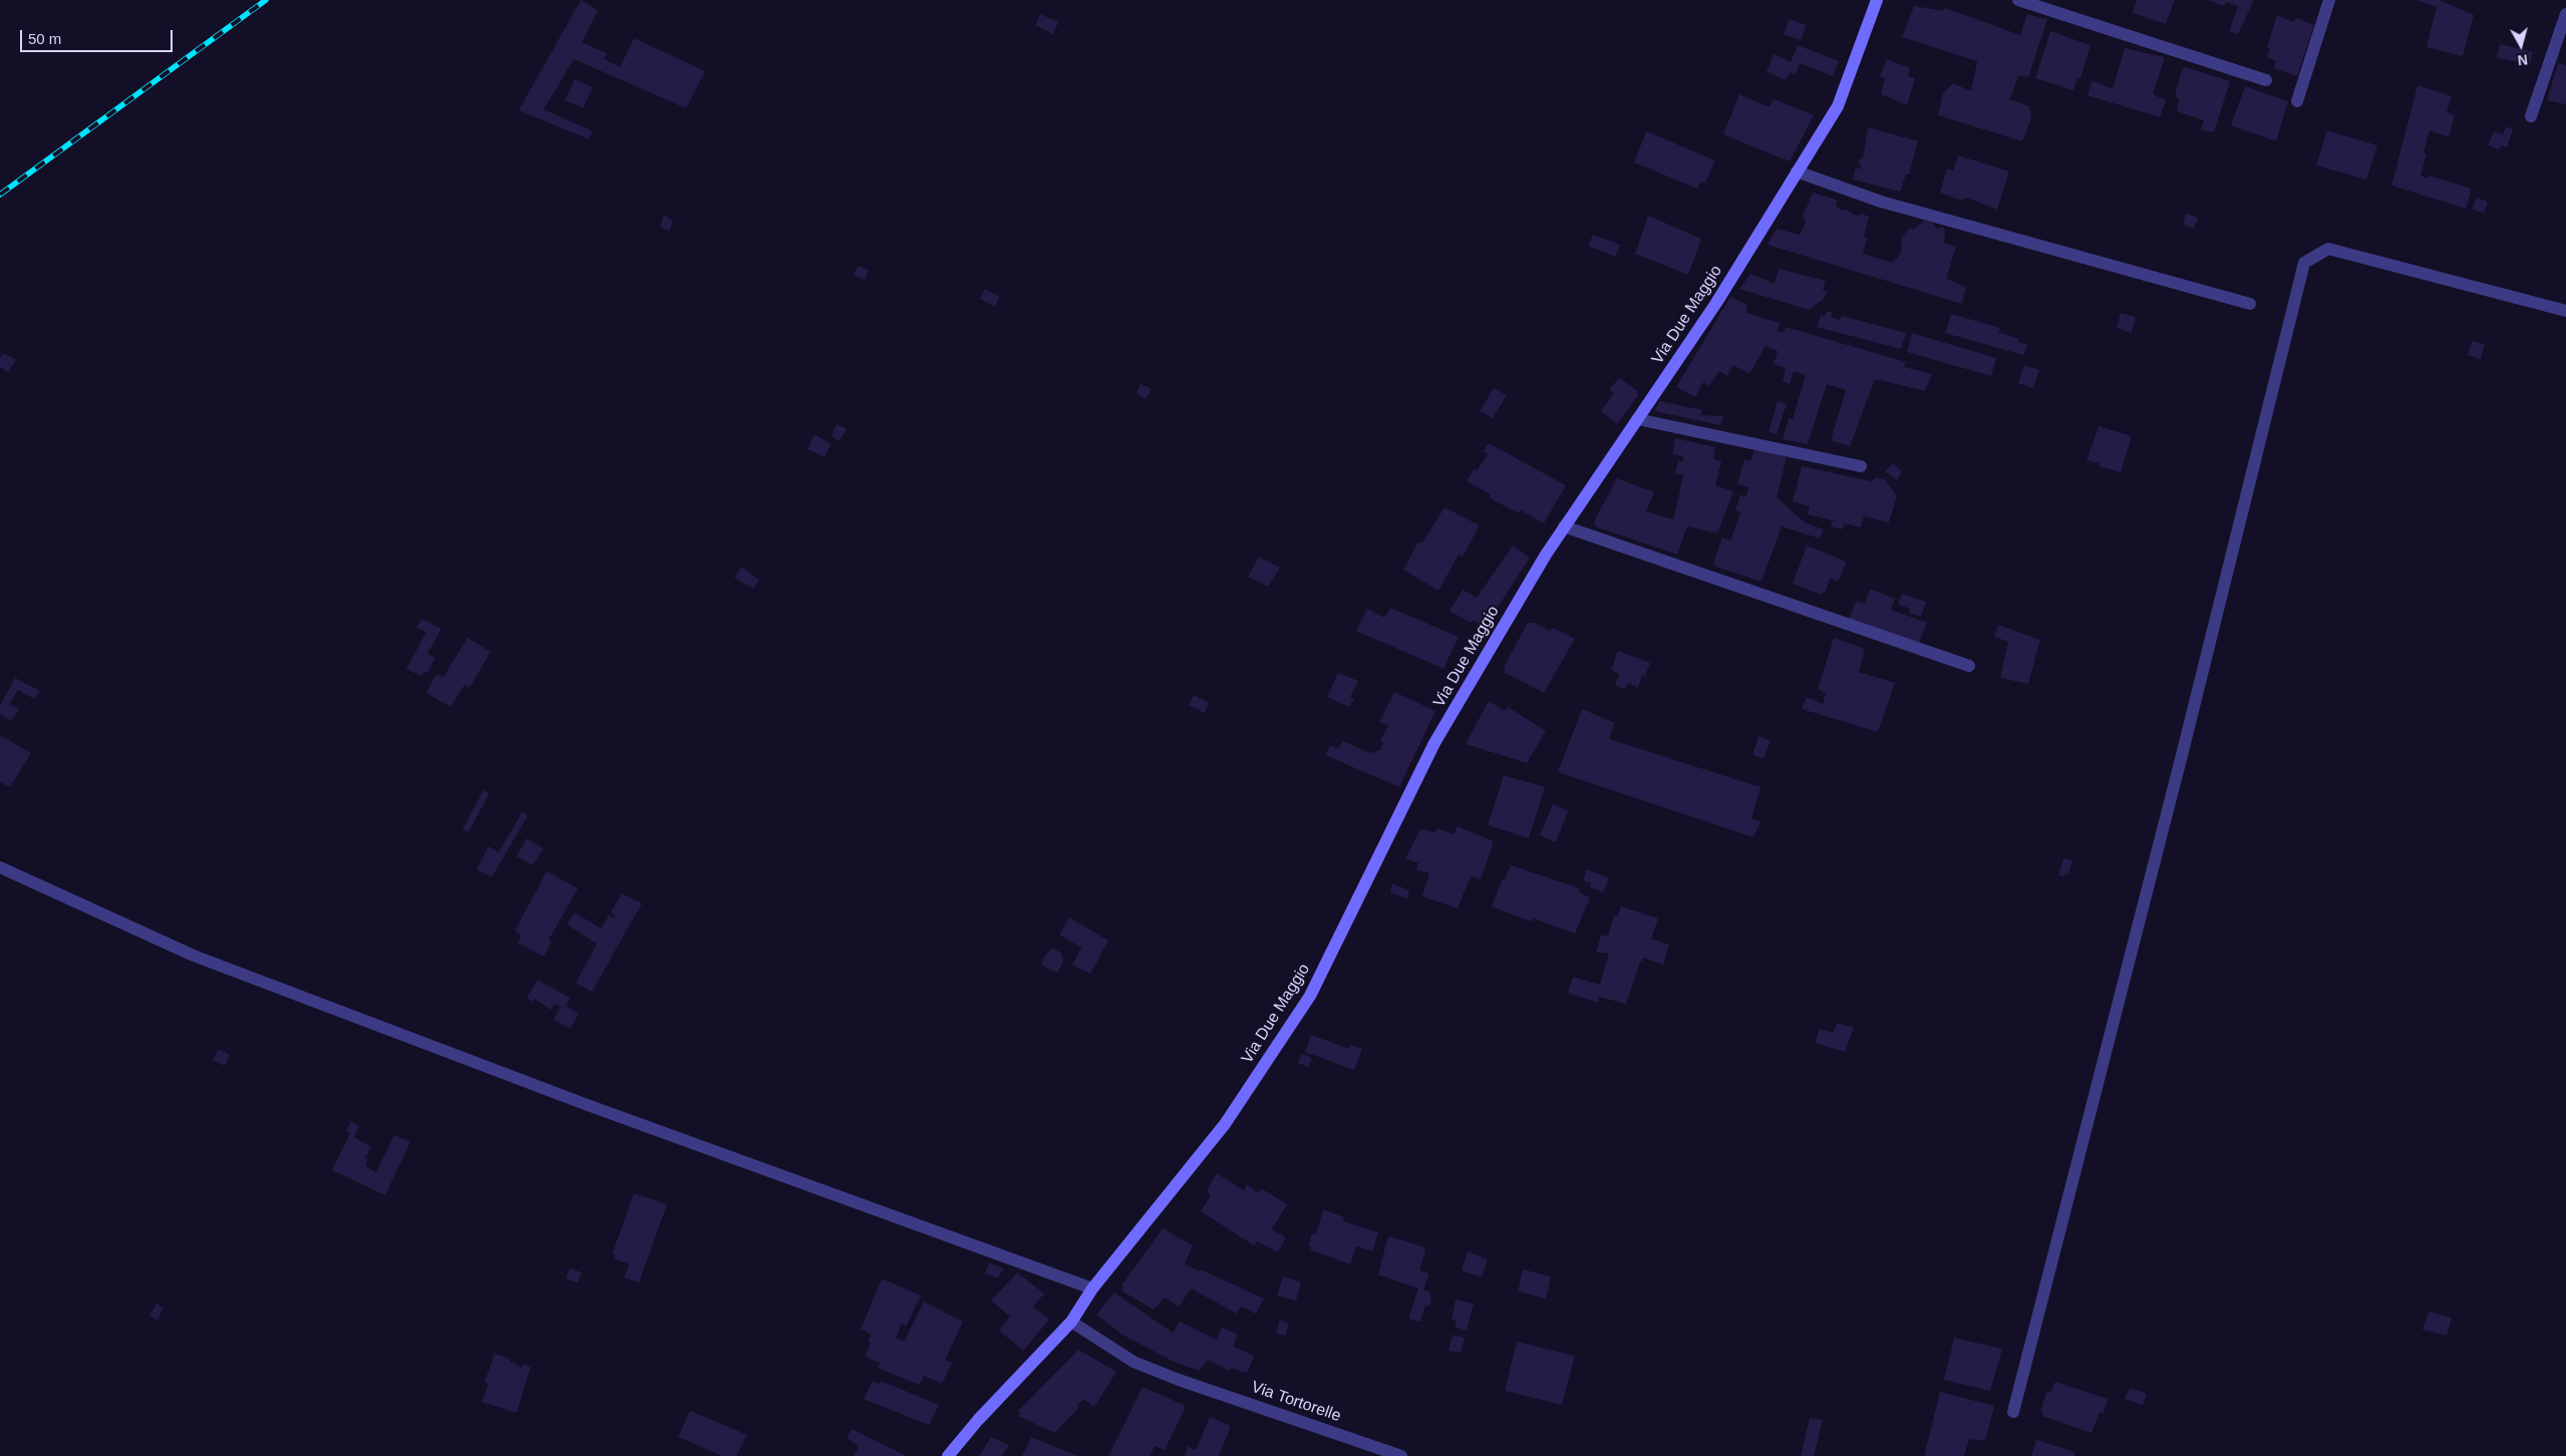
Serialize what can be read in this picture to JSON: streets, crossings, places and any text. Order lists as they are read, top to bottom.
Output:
{
  "streets": {
    "main road": ["Via Due Maggio"],
    "street": ["Via Tortorelle"]
  },
  "crossings": [
    ["Via Due Maggio", "Via Tortorelle"]
  ],
  "scale_bar": "50 m",
  "north": "bottom"
}
